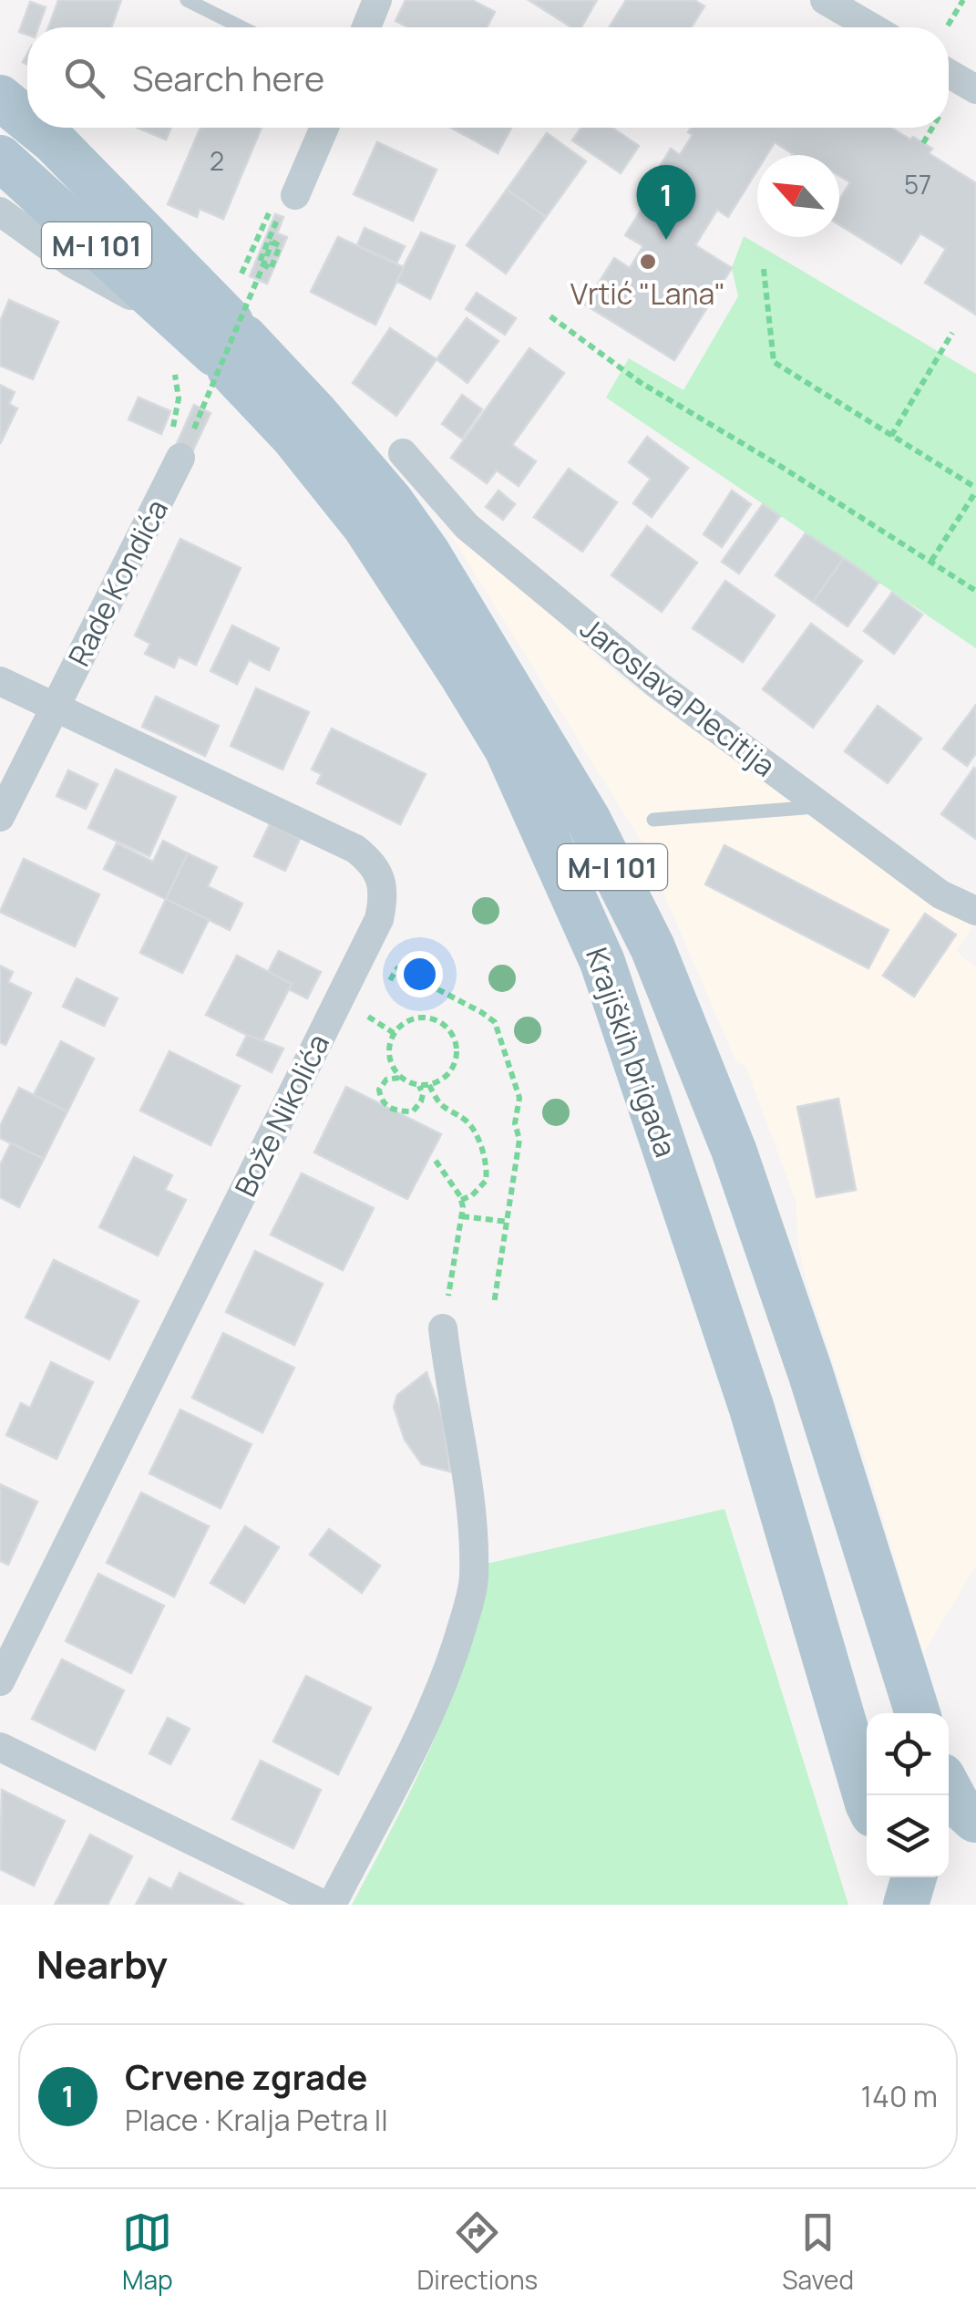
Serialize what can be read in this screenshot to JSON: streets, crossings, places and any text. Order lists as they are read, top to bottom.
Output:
{
  "streets": {
    "main road": ["M-I 101", "Krajiških brigada"],
    "street": ["Rade Kondića", "Jaroslava Plecitija", "Bože Nikolića"]
  },
  "crossings": [
    ["Rade Kondića", "Bože Nikolića"]
  ],
  "places": ["Vrtić \"Lana\""],
  "house_numbers": ["2", "57"],
  "north": "top left",
  "page": {
    "search": "Search here",
    "pins": "1",
    "heading": "Nearby",
    "list": [
      {
        "mark": "1",
        "name": "Crvene zgrade",
        "note": "Place · Kralja Petra II",
        "value": "140 m"
      }
    ],
    "nav": ["Map", "Directions", "Saved"]
  }
}
